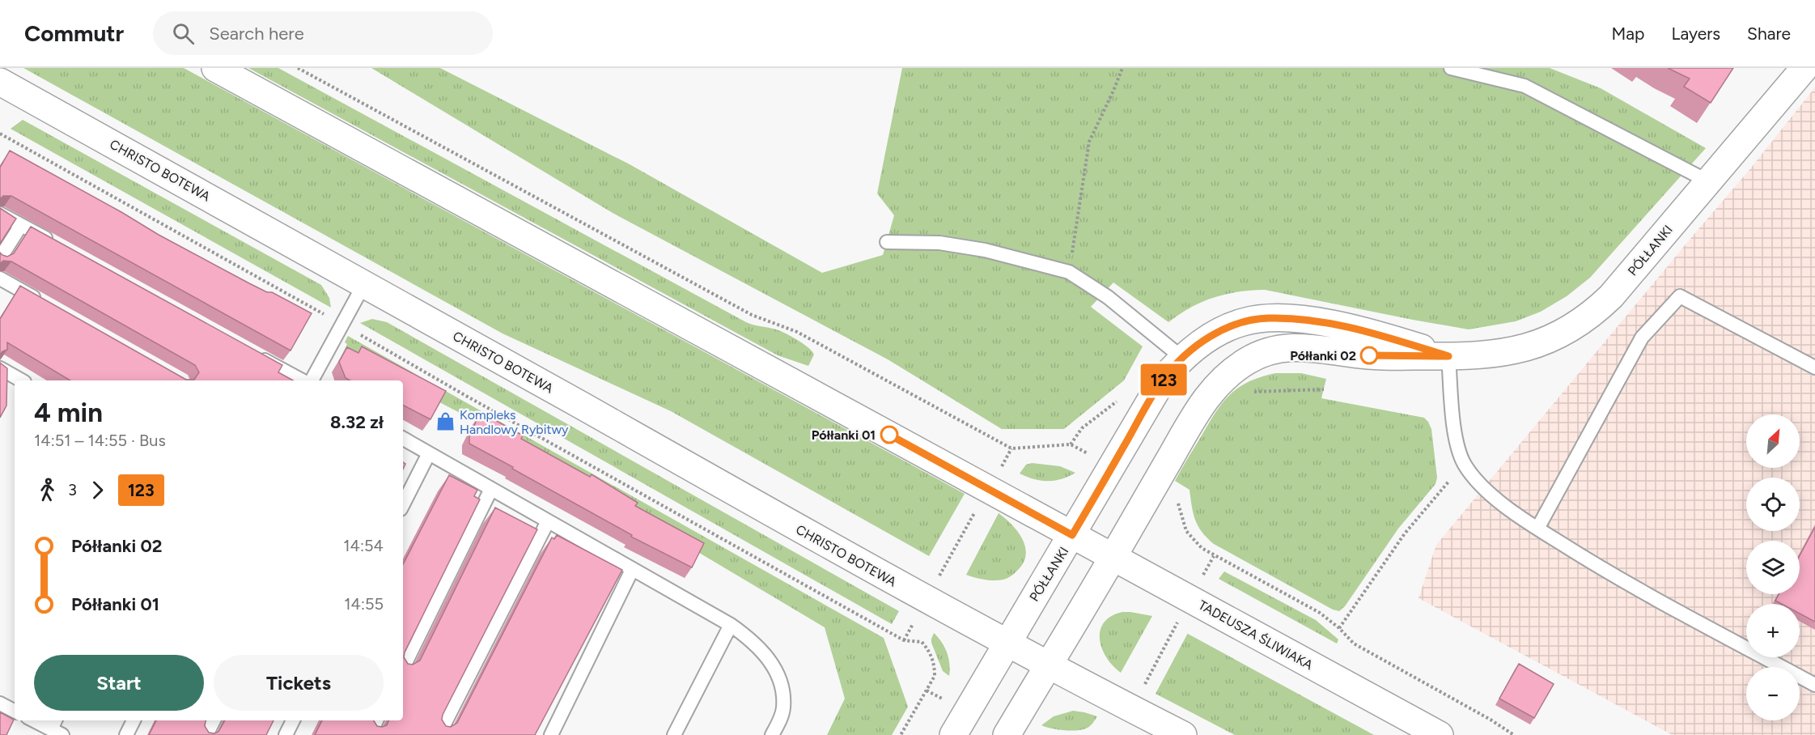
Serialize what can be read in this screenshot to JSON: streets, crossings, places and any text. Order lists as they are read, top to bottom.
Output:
{
  "streets": {
    "main road": ["CHRISTO BOTEWA", "PÓŁŁANKI", "TADEUSZA ŚLIWIAKA"]
  },
  "crossings": [
    ["CHRISTO BOTEWA", "PÓŁŁANKI"],
    ["PÓŁŁANKI", "TADEUSZA ŚLIWIAKA"]
  ],
  "places": {
    "other": ["Półłanki 02", "Półłanki 01"],
    "shop": ["Kompleks Handlowy Rybitwy"]
  },
  "lines": ["bus line 123"],
  "north": "top right",
  "page": {
    "header": "Commutr",
    "search": "Search here",
    "nav": ["Map", "Layers", "Share"],
    "on_map": "123",
    "heading": ["4 min", "14:51 – 14:55 · Bus", "8.32 zł"],
    "map_buttons": ["+", "−"],
    "legs": ["3", "123"],
    "list": [
      {
        "name": "Półłanki 02",
        "value": "14:54"
      },
      {
        "name": "Półłanki 01",
        "value": "14:55"
      }
    ],
    "buttons": ["Start", "Tickets"]
  }
}
